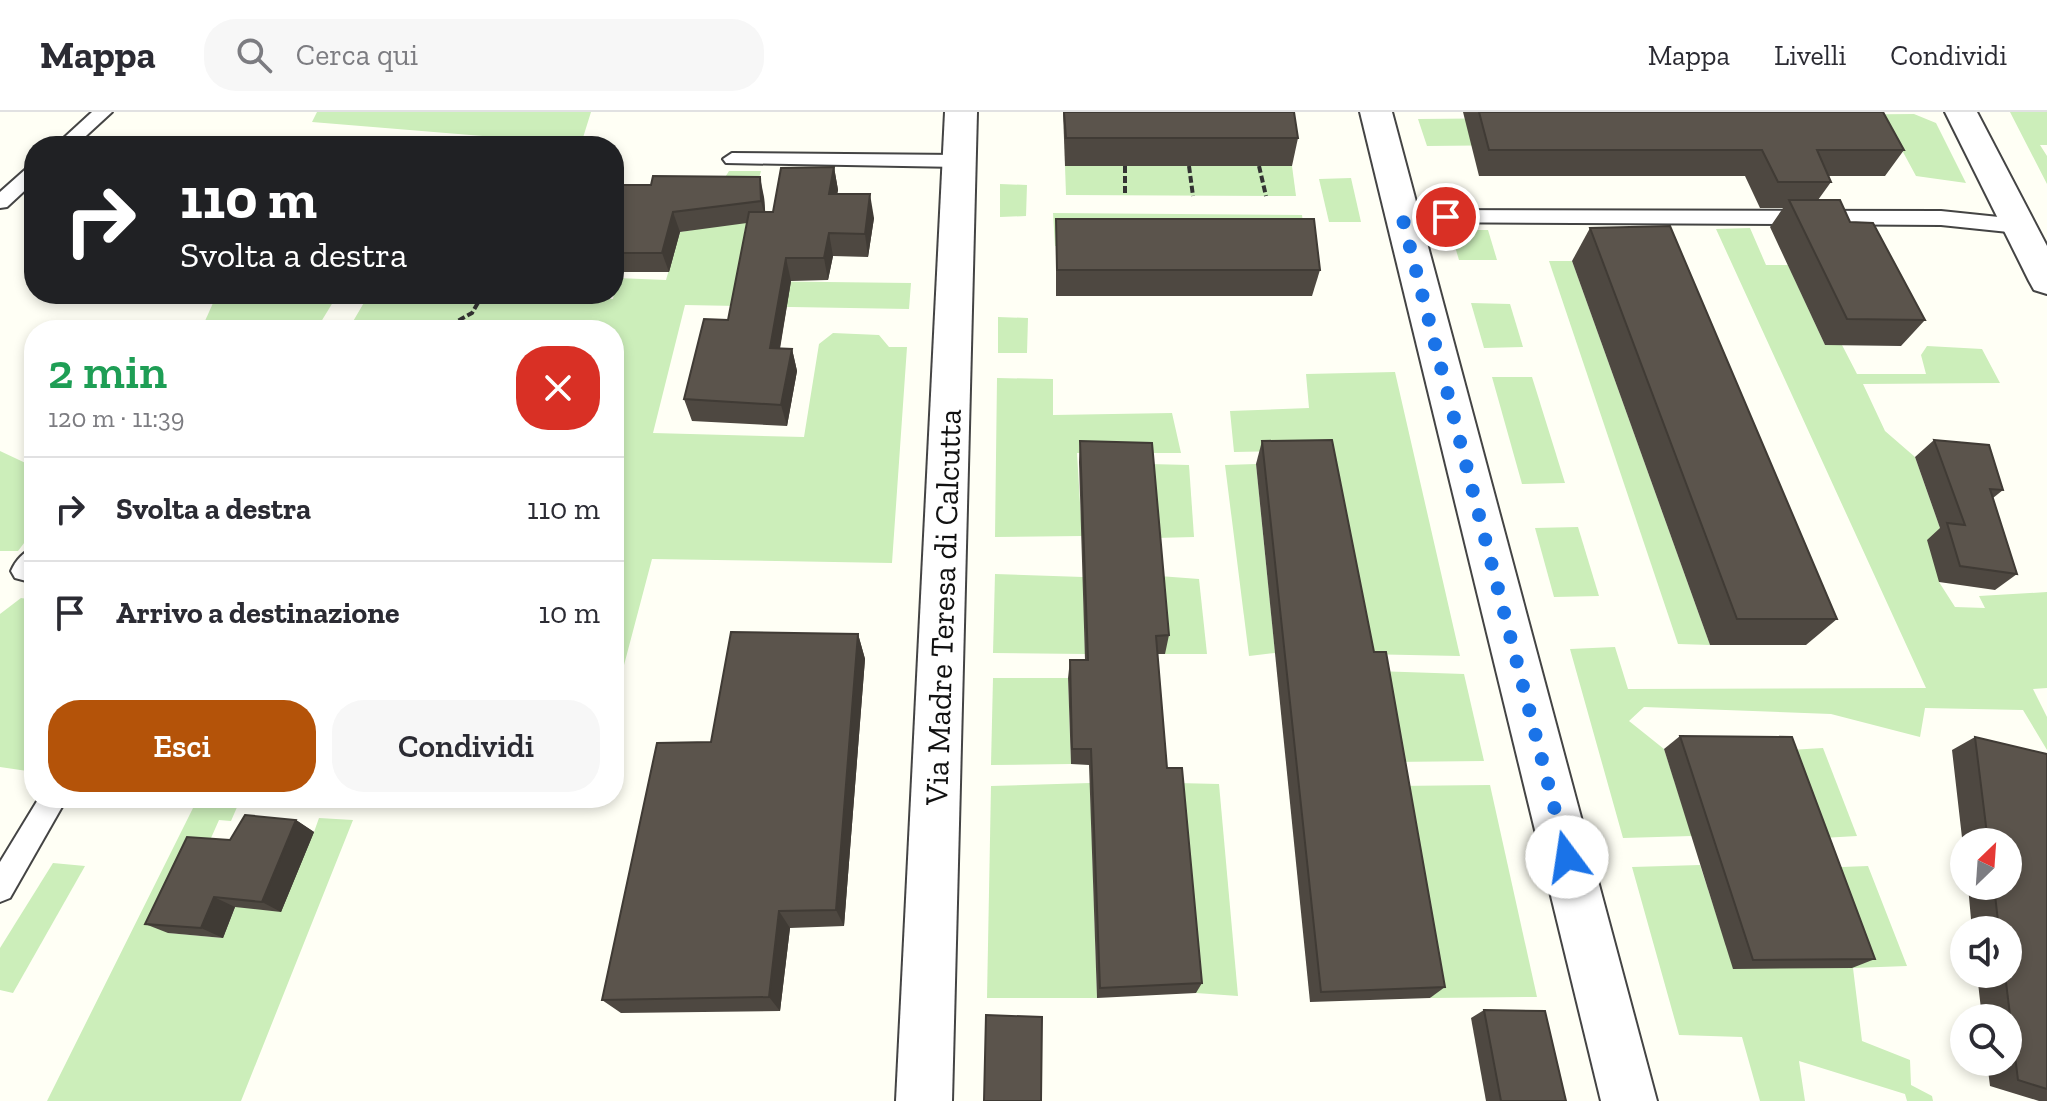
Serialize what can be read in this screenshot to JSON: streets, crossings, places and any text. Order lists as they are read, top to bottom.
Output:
{
  "streets": {
    "street": ["Via Madre Teresa di Calcutta"]
  },
  "north": "top right",
  "page": {
    "header": "Mappa",
    "search": "Cerca qui",
    "nav": ["Mappa", "Livelli", "Condividi"],
    "turn": ["110 m", "Svolta a destra"],
    "heading": ["2 min", "120 m · 11:39"],
    "list": [
      {
        "name": "Svolta a destra",
        "value": "110 m"
      },
      {
        "name": "Arrivo a destinazione",
        "value": "10 m"
      }
    ],
    "buttons": ["Esci", "Condividi"]
  }
}
